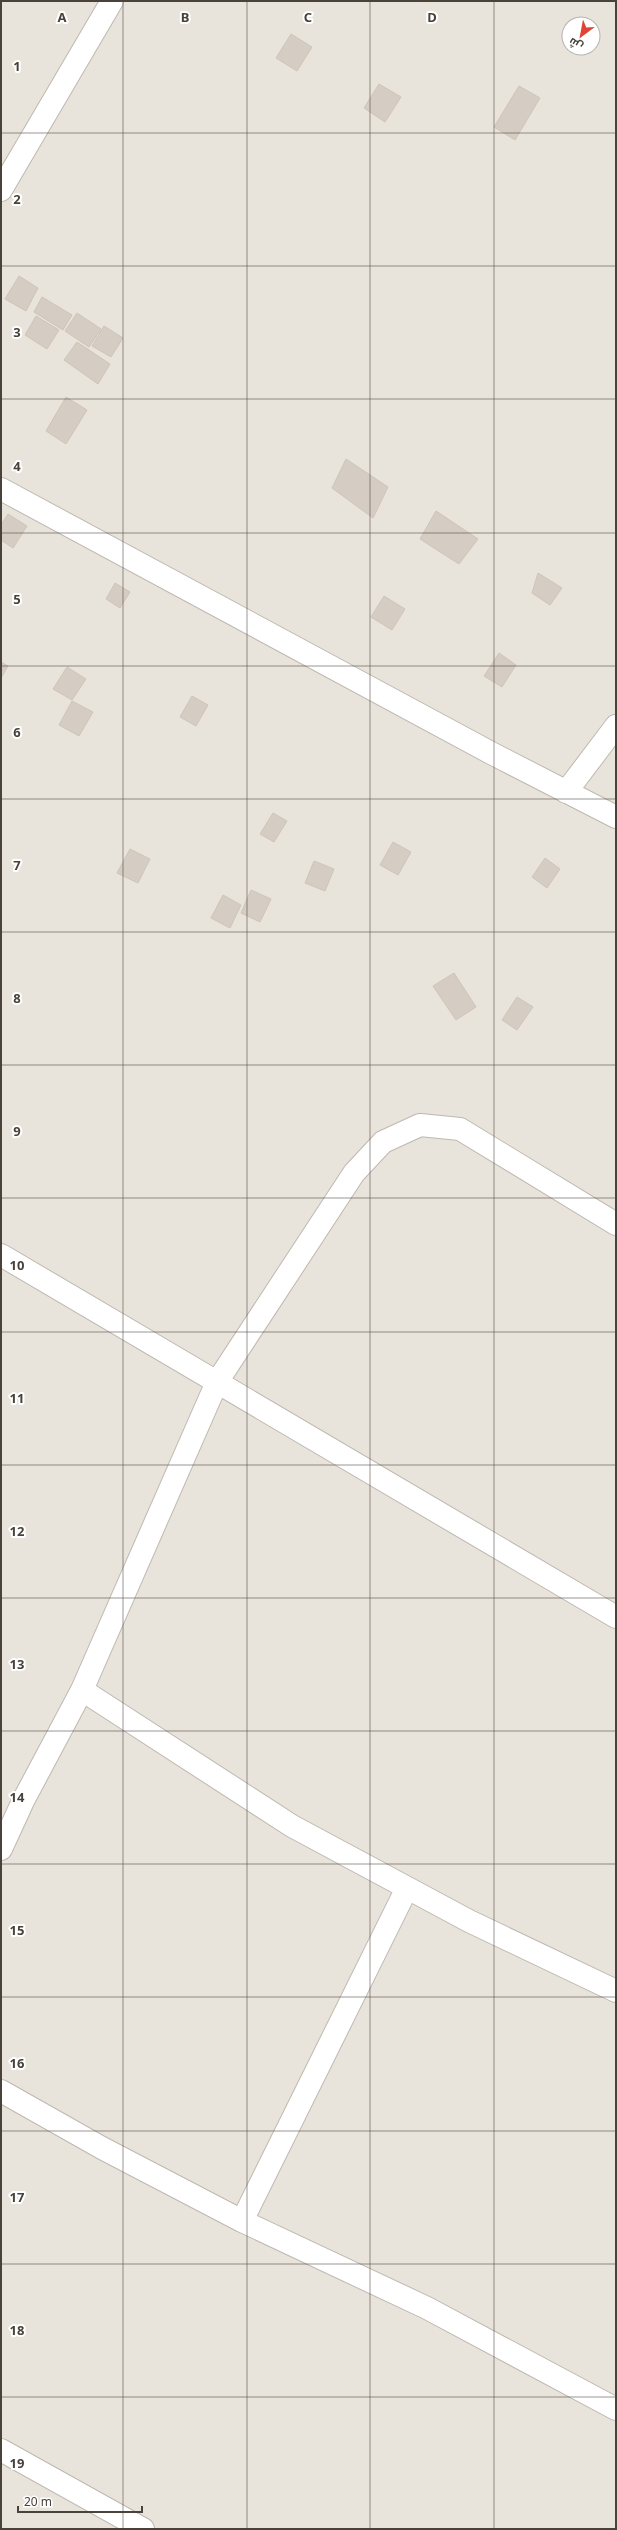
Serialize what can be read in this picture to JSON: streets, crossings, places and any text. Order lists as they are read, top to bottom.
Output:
{
  "scale_bar": "20 m",
  "north": "bottom left",
  "grid": {
    "columns": [
      "A",
      "B",
      "C",
      "D"
    ],
    "rows": [
      "1",
      "2",
      "3",
      "4",
      "5",
      "6",
      "7",
      "8",
      "9",
      "10",
      "11",
      "12",
      "13",
      "14",
      "15",
      "16",
      "17",
      "18",
      "19"
    ]
  }
}
